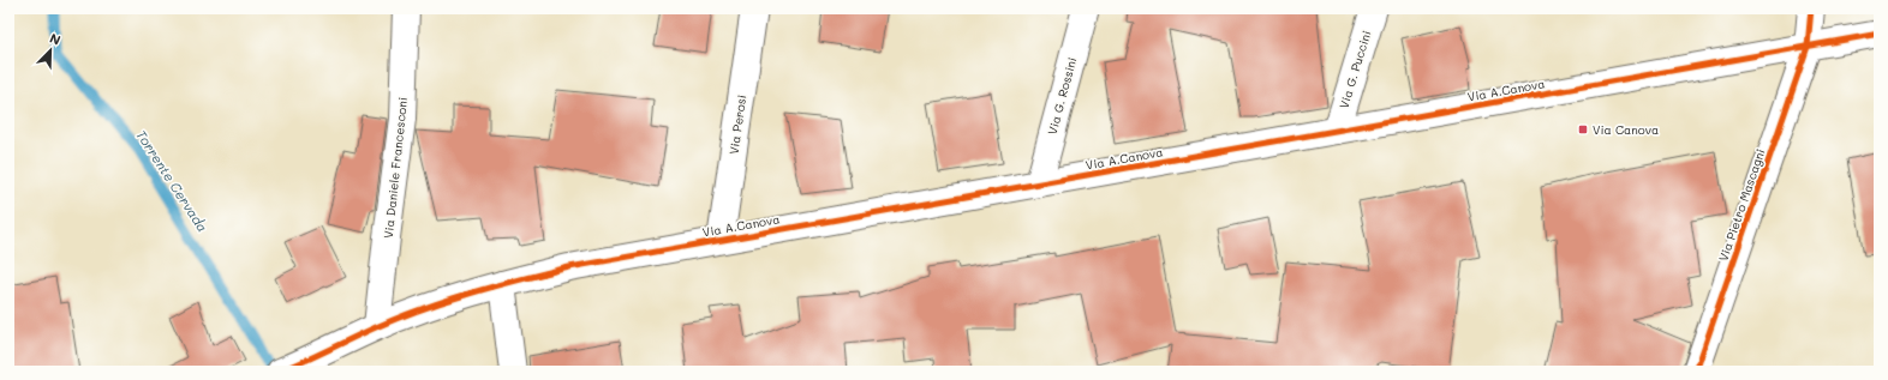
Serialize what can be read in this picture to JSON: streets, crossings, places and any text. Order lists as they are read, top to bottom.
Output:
{
  "streets": {
    "street": [
      "Via G. Puccini",
      "Via A.Canova",
      "Via G. Rossini",
      "Via Perosi",
      "Via Daniele Francesconi",
      "Via Pietro Mascagni"
    ]
  },
  "crossings": [
    ["Via G. Puccini", "Via A.Canova"],
    ["Via A.Canova", "Via G. Rossini"],
    ["Via A.Canova", "Via Perosi"],
    ["Via A.Canova", "Via Daniele Francesconi"],
    ["Via A.Canova", "Via Pietro Mascagni"]
  ],
  "water": ["Torrente Cervada"],
  "places": {
    "transit": ["Via Canova"]
  },
  "north": "top right"
}
